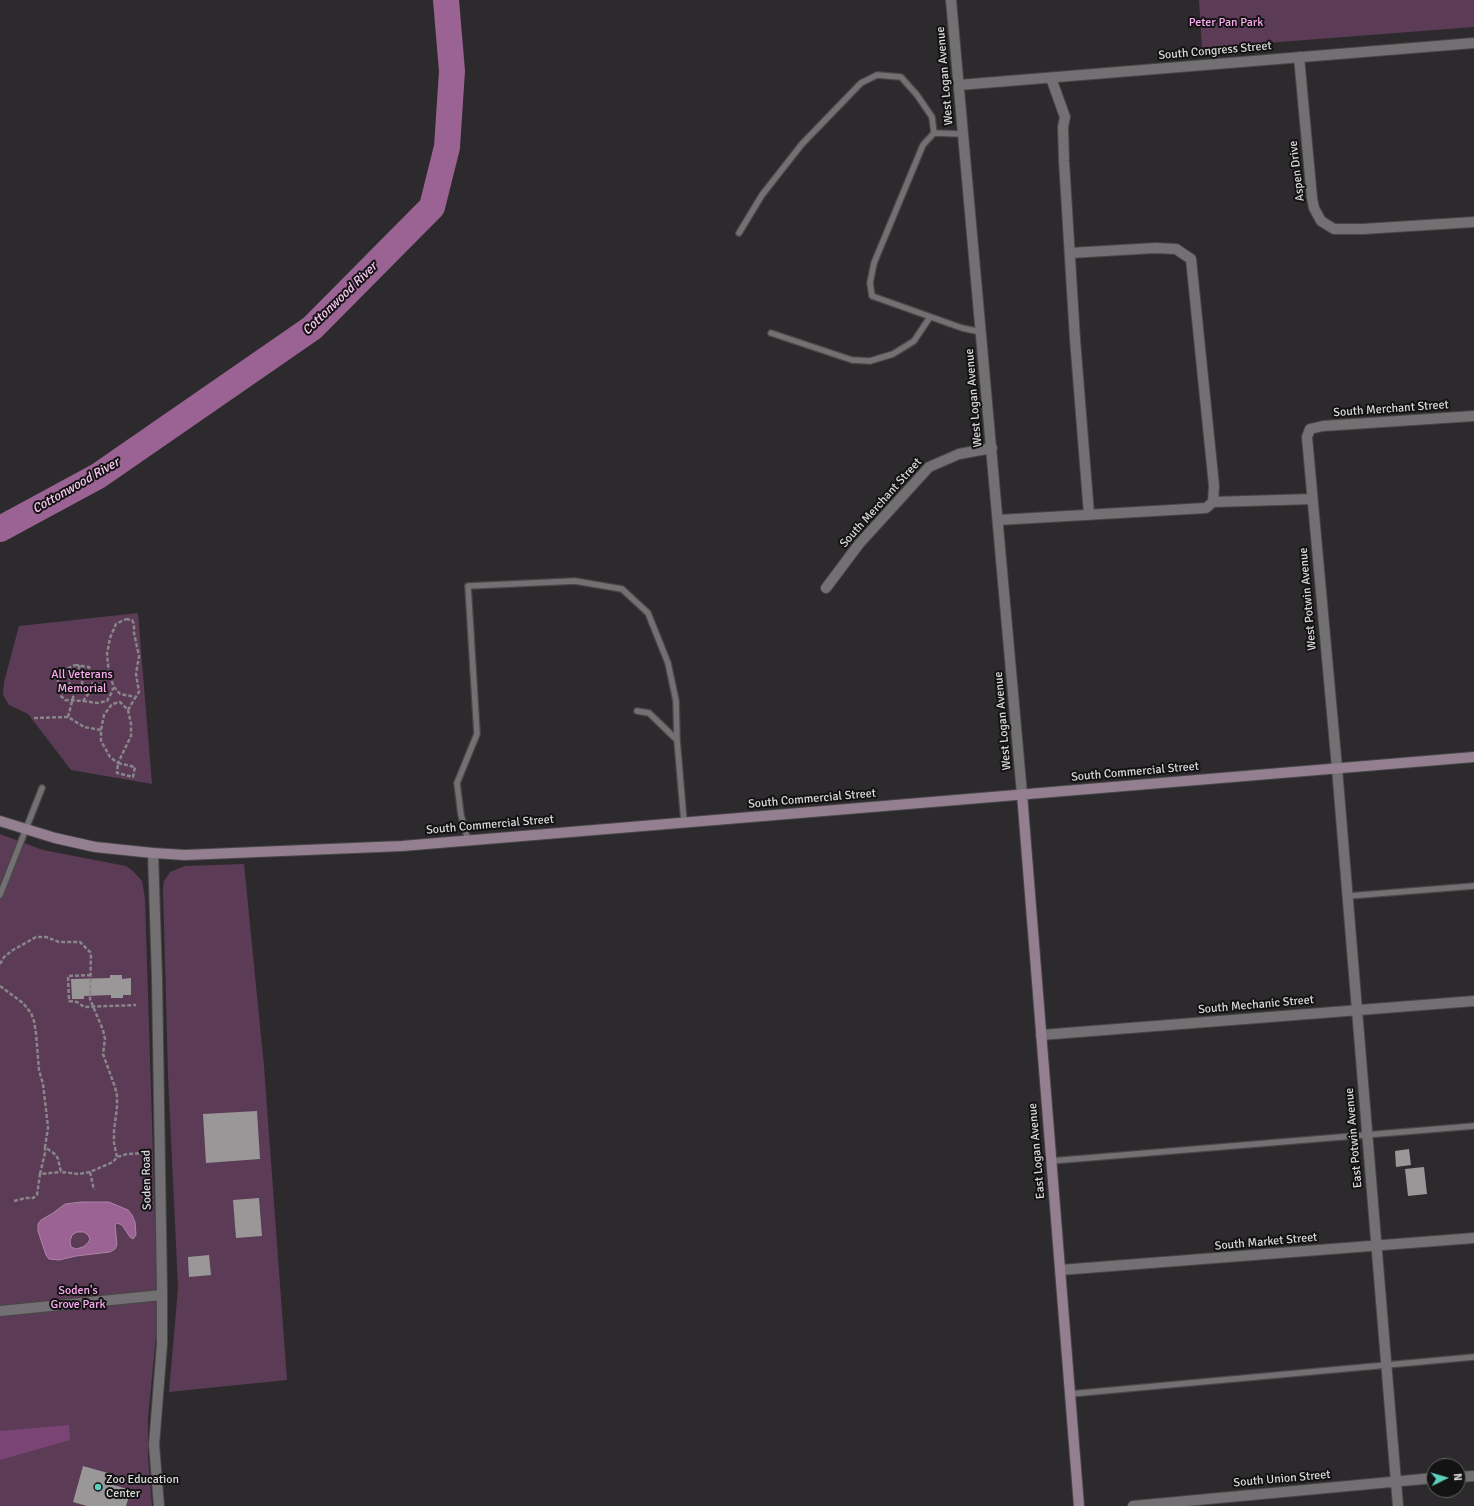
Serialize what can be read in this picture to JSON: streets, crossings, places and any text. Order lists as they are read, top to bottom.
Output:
{
  "streets": {
    "main road": ["South Commercial Street", "East Logan Avenue"],
    "street": [
      "South Congress Street",
      "West Logan Avenue",
      "Aspen Drive",
      "South Merchant Street",
      "West Potwin Avenue",
      "South Mechanic Street",
      "East Potwin Avenue",
      "Soden Road",
      "South Market Street",
      "South Union Street"
    ]
  },
  "crossings": [
    ["South Congress Street", "West Logan Avenue"],
    ["South Congress Street", "Aspen Drive"],
    ["West Logan Avenue", "South Merchant Street"],
    ["West Logan Avenue", "South Commercial Street"],
    ["West Logan Avenue", "East Logan Avenue"],
    ["South Merchant Street", "West Potwin Avenue"],
    ["West Potwin Avenue", "South Commercial Street"],
    ["West Potwin Avenue", "East Potwin Avenue"],
    ["South Commercial Street", "East Potwin Avenue"],
    ["South Commercial Street", "East Logan Avenue"],
    ["South Commercial Street", "Soden Road"],
    ["South Mechanic Street", "East Potwin Avenue"],
    ["South Mechanic Street", "East Logan Avenue"],
    ["East Potwin Avenue", "South Market Street"],
    ["East Potwin Avenue", "South Union Street"],
    ["East Logan Avenue", "South Market Street"]
  ],
  "water": ["Cottonwood River"],
  "parks": ["Peter Pan Park", "All Veterans Memorial", "Soden's Grove Park"],
  "places": ["Zoo Education Center"],
  "north": "right"
}
